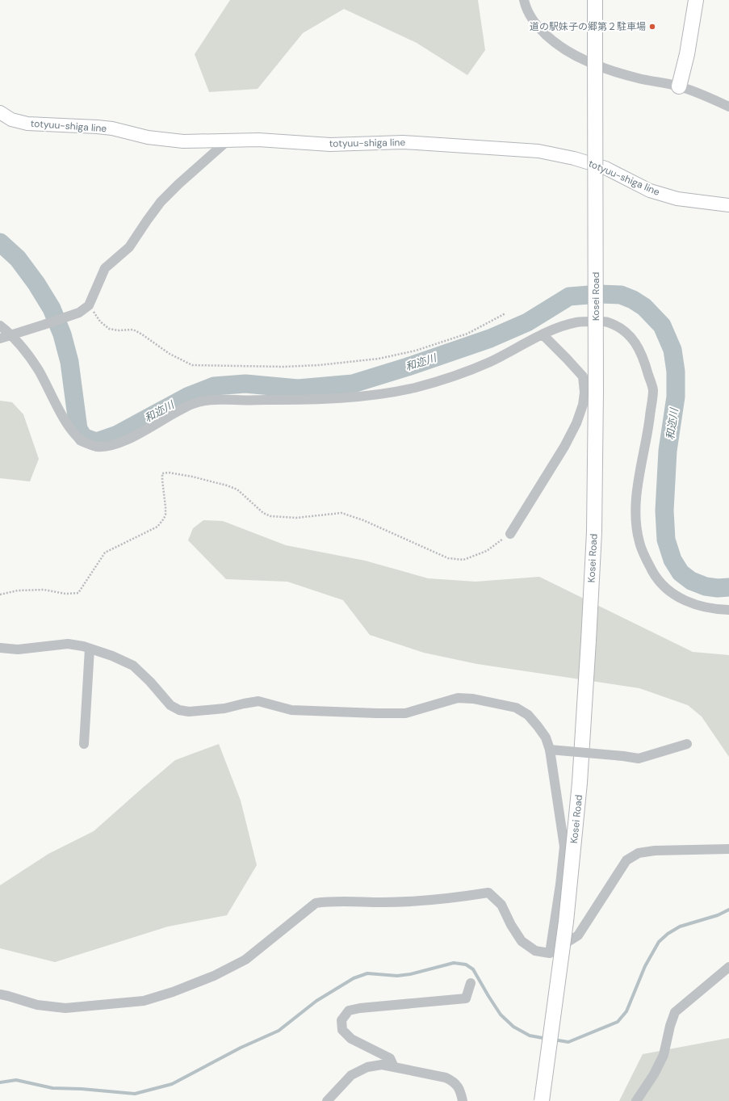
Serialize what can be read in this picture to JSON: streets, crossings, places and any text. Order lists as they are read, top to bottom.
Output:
{
  "streets": {
    "highway": ["Kosei Road"],
    "main road": ["totyuu-shiga line"]
  },
  "water": ["和迩川"],
  "places": ["道の駅妹子の郷第２駐車場"]
}
